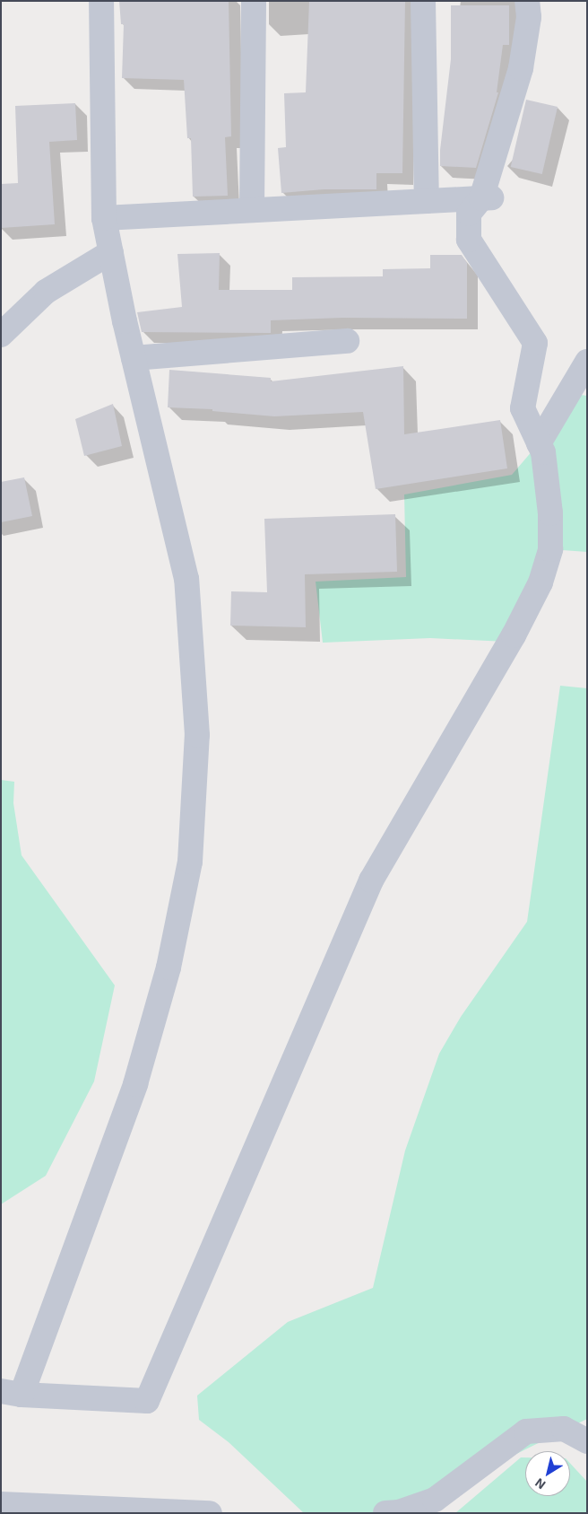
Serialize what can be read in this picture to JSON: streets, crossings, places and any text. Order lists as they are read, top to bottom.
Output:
{
  "north": "bottom left"
}
